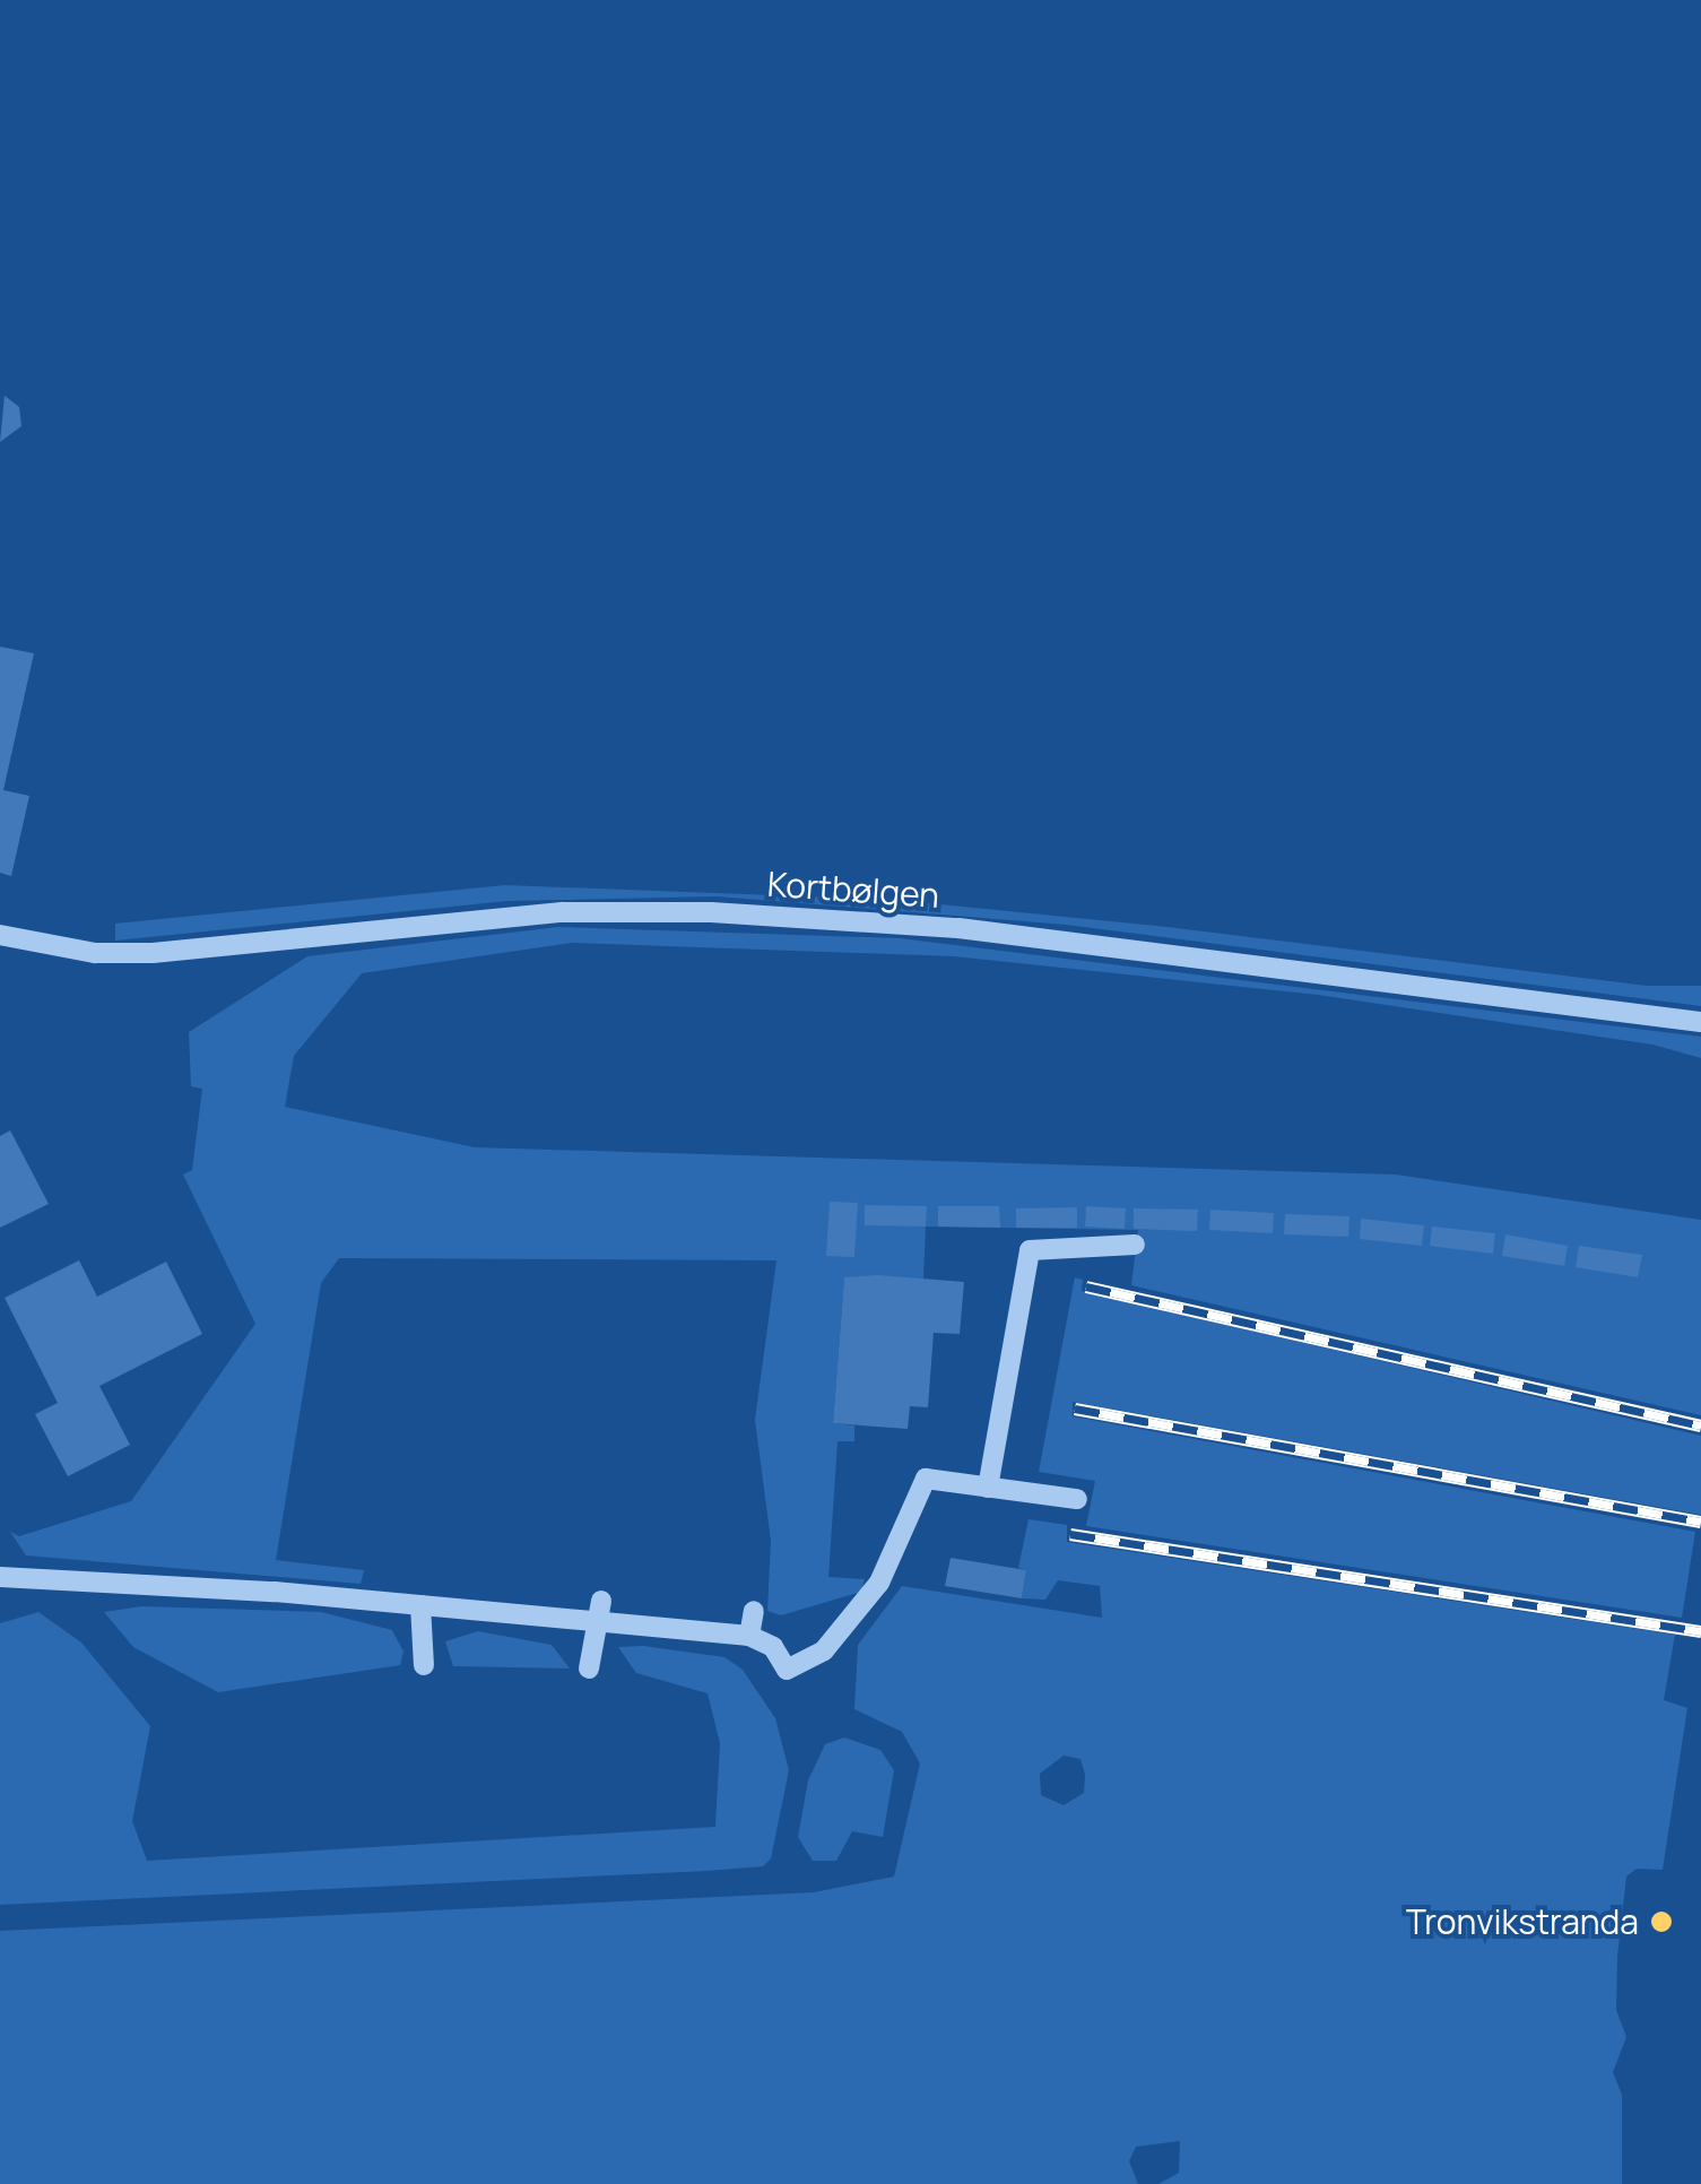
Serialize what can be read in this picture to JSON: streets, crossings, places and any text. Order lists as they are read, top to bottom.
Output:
{
  "streets": {
    "lane": ["Kortbølgen"]
  },
  "places": ["Tronvikstranda"]
}
